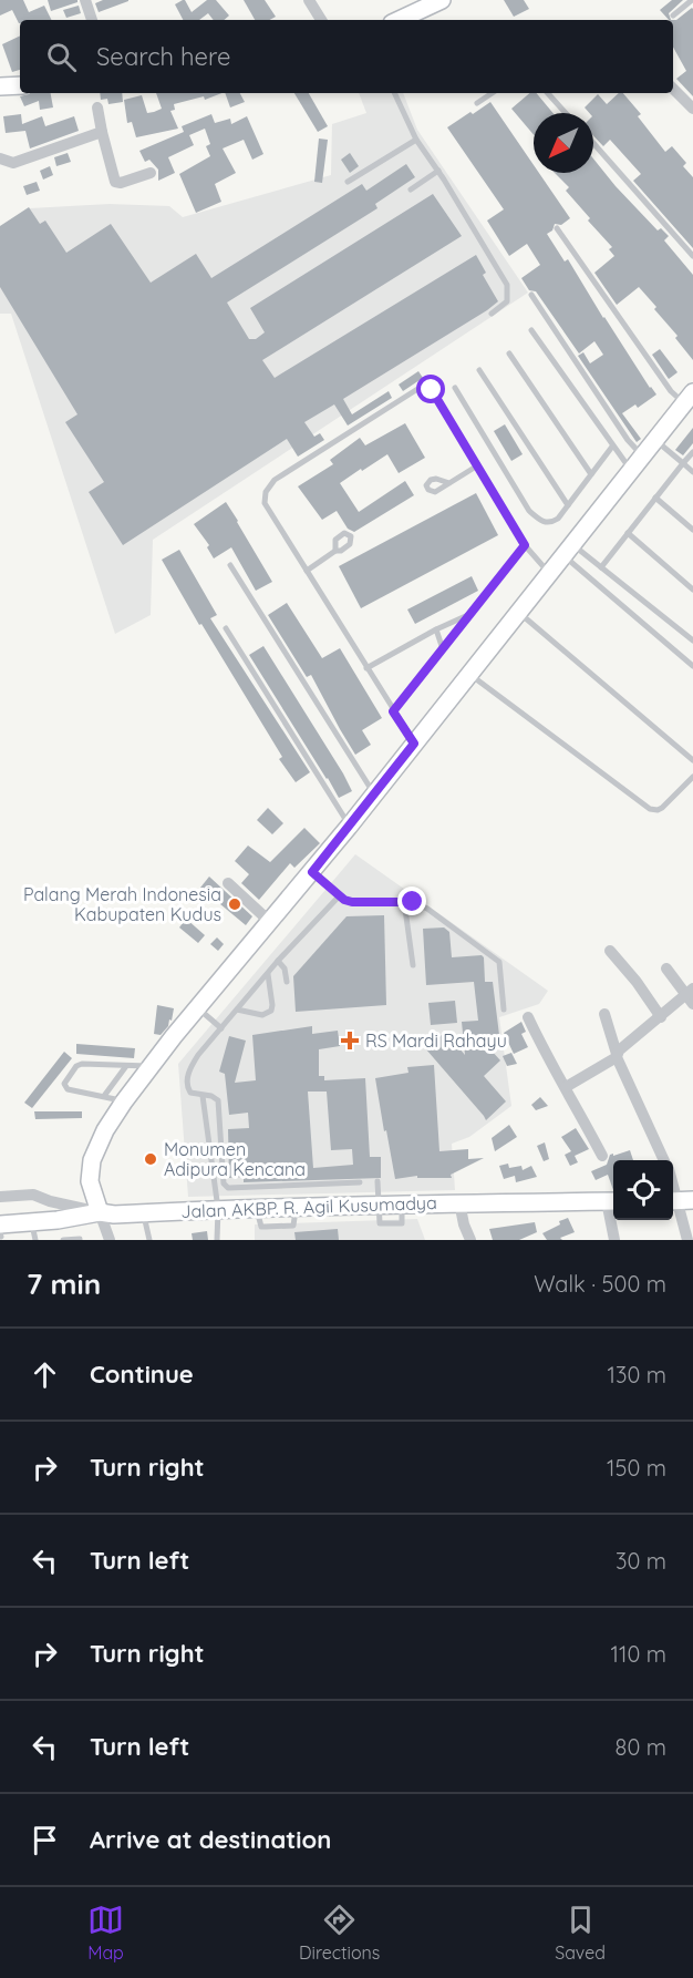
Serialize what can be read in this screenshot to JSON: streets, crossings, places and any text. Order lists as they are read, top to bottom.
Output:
{
  "streets": {
    "main road": ["Jalan AKBP. R. Agil Kusumadya"]
  },
  "places": {
    "other": ["Palang Merah Indonesia Kabupaten Kudus", "Monumen Adipura Kencana"],
    "health": ["RS Mardi Rahayu"]
  },
  "north": "bottom left",
  "page": {
    "search": "Search here",
    "heading": ["7 min", "Walk · 500 m"],
    "list": [
      ["Continue", "130 m"],
      ["Turn right", "150 m"],
      ["Turn left", "30 m"],
      ["Turn right", "110 m"],
      ["Turn left", "80 m"],
      "Arrive at destination"
    ],
    "nav": ["Map", "Directions", "Saved"]
  }
}
